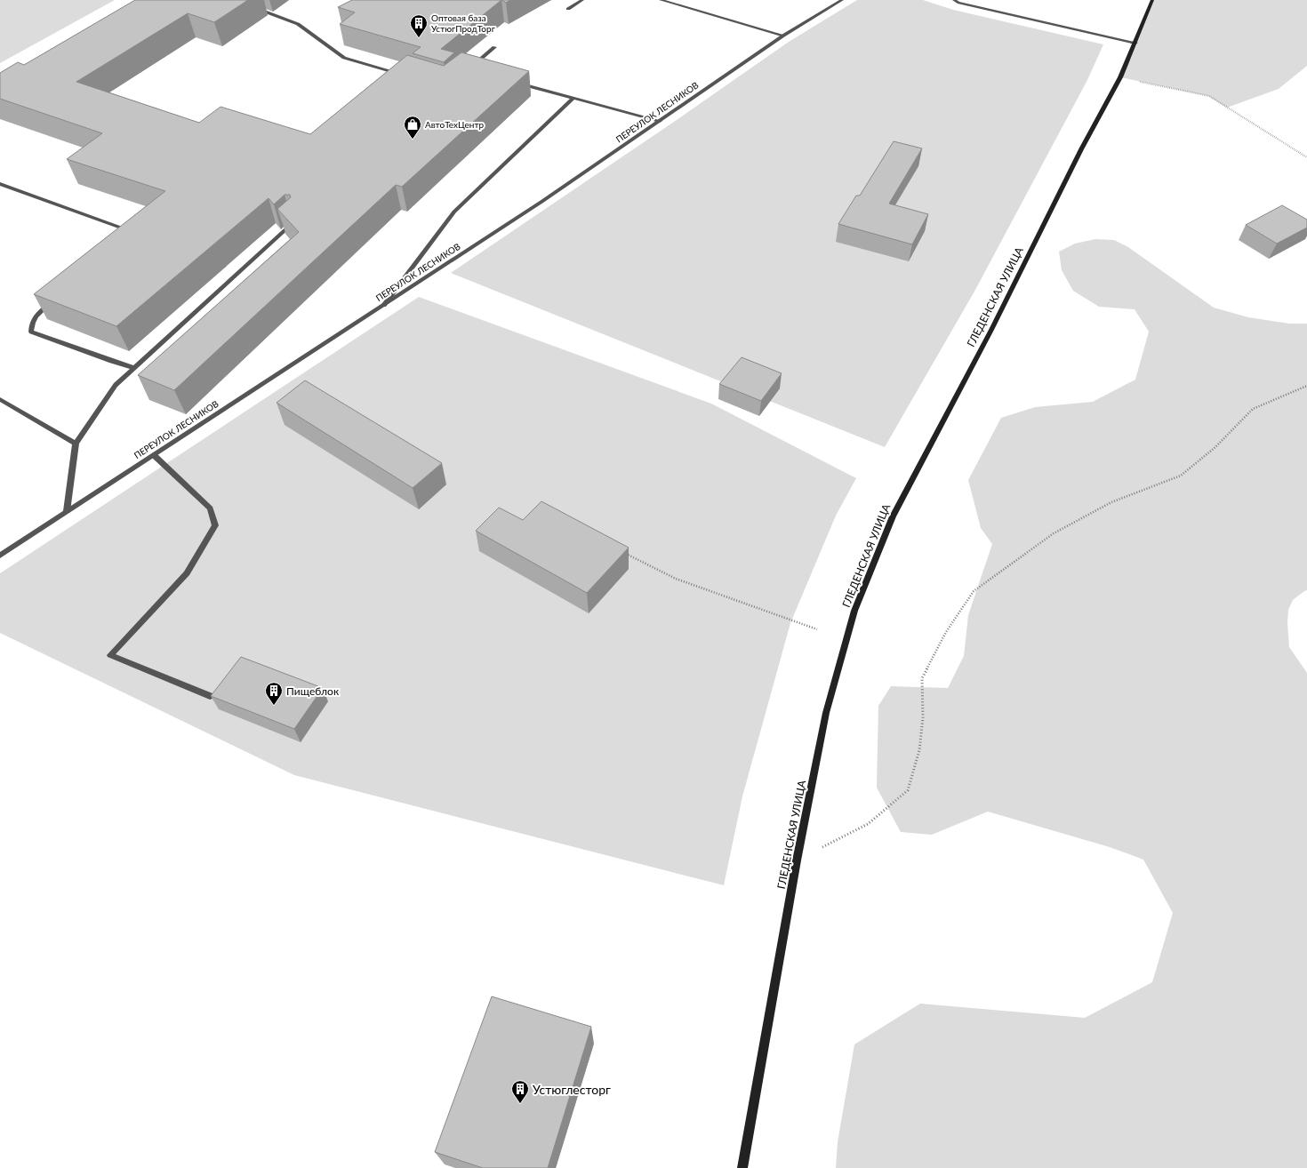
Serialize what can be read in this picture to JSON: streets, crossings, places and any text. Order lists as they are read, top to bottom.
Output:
{
  "streets": {
    "main road": ["ГЛЕДЕНСКАЯ УЛИЦА"],
    "street": ["ПЕРЕУЛОК ЛЕСНИКОВ"]
  },
  "places": {
    "building": ["Оптовая база УстюгПродТорг", "Пищеблок", "Устюглесторг"],
    "shop": ["АвтоТехЦентр"]
  }
}
